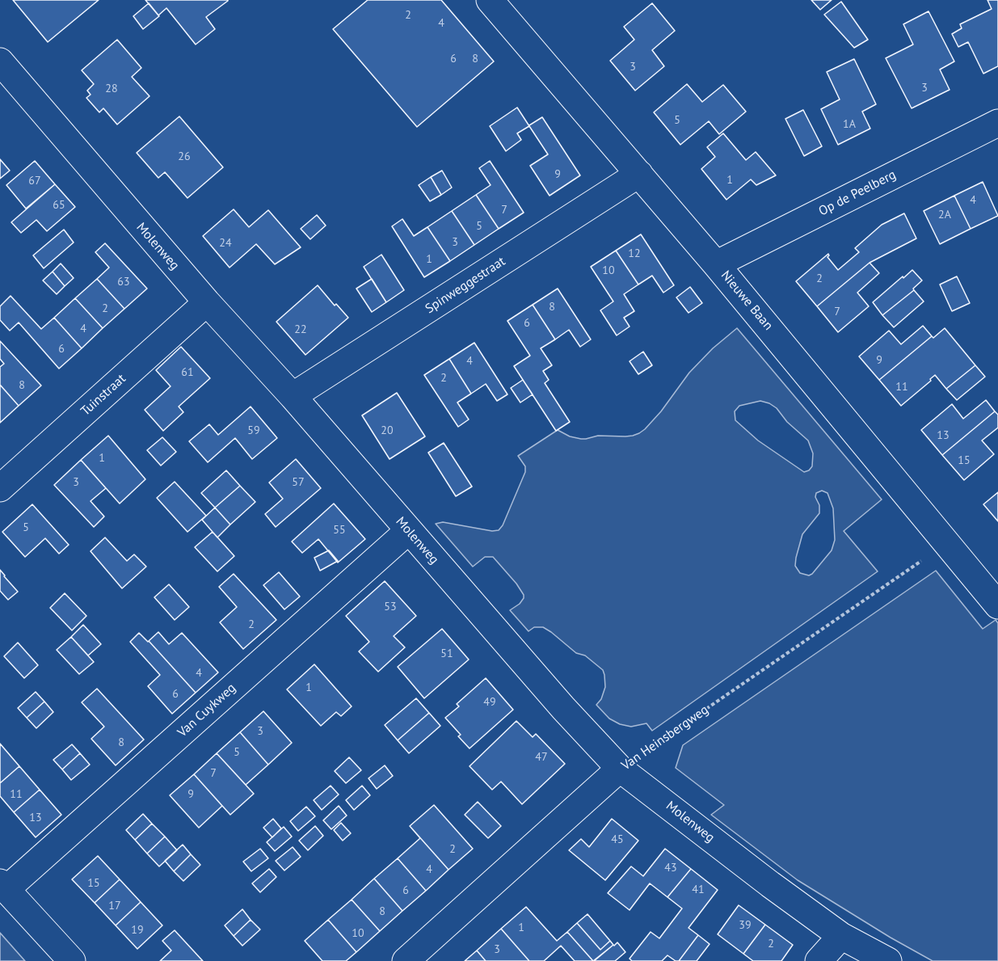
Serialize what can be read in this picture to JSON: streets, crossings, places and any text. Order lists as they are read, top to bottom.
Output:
{
  "streets": {
    "street": [
      "Op de Peelberg",
      "Molenweg",
      "Spinweggestraat",
      "Nieuwe Baan",
      "Tuinstraat",
      "Van Cuykweg",
      "Van Heinsbergweg"
    ]
  },
  "crossings": [
    ["Op de Peelberg", "Nieuwe Baan"],
    ["Molenweg", "Spinweggestraat"],
    ["Molenweg", "Tuinstraat"],
    ["Molenweg", "Van Cuykweg"],
    ["Molenweg", "Van Heinsbergweg"],
    ["Spinweggestraat", "Nieuwe Baan"],
    ["Nieuwe Baan", "Van Heinsbergweg"]
  ],
  "house_numbers": [
    "2",
    "4",
    "6",
    "8",
    "3",
    "3",
    "28",
    "5",
    "1A",
    "26",
    "9",
    "1",
    "67",
    "4",
    "65",
    "7",
    "2A",
    "5",
    "3",
    "24",
    "12",
    "1",
    "10",
    "2",
    "63",
    "8",
    "2",
    "7",
    "6",
    "4",
    "22",
    "6",
    "9",
    "4",
    "61",
    "2",
    "8",
    "11",
    "59",
    "20",
    "13",
    "1",
    "15",
    "3",
    "57",
    "5",
    "55",
    "53",
    "2",
    "51",
    "4",
    "1",
    "6",
    "49",
    "3",
    "8",
    "5",
    "47",
    "7",
    "11",
    "9",
    "13",
    "45",
    "2",
    "43",
    "4",
    "15",
    "41",
    "6",
    "17",
    "8",
    "39",
    "1",
    "19",
    "10",
    "2",
    "3"
  ]
}
